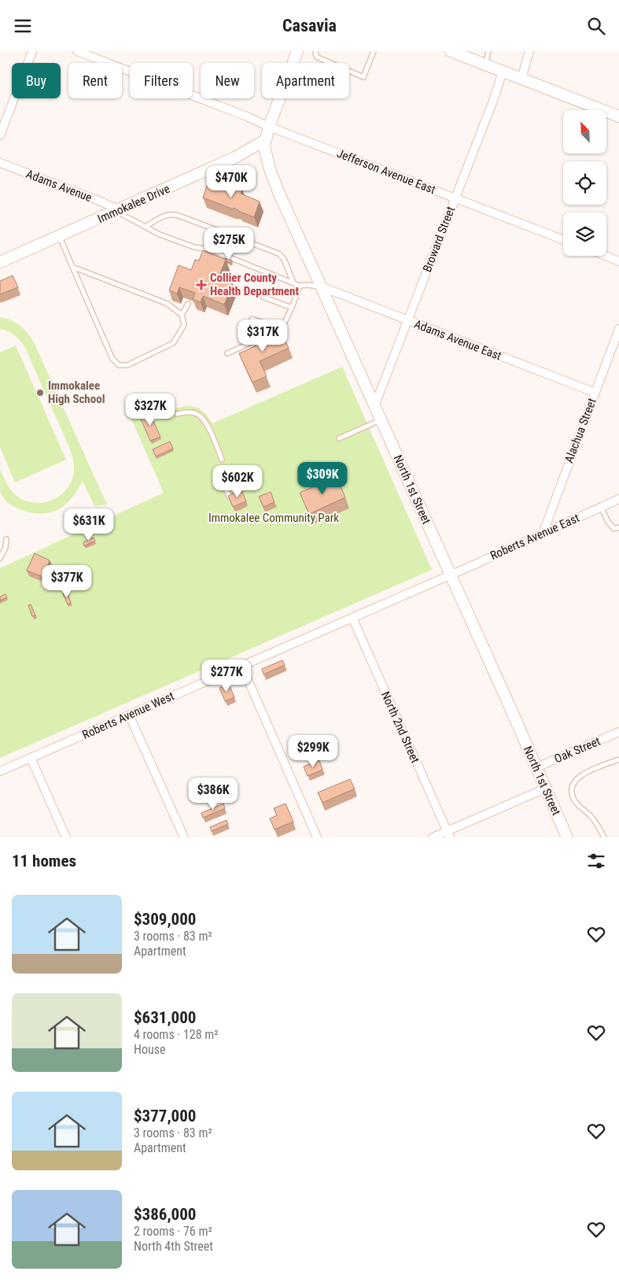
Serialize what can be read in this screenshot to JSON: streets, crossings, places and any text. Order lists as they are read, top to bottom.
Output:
{
  "streets": {
    "street": [
      "Jefferson Avenue East",
      "Adams Avenue",
      "Immokalee Drive",
      "Broward Street",
      "Adams Avenue East",
      "Alachua Street",
      "North 1st Street",
      "Roberts Avenue East",
      "Roberts Avenue West",
      "North 2nd Street",
      "Oak Street"
    ]
  },
  "crossings": [
    ["Jefferson Avenue East", "Broward Street"],
    ["Jefferson Avenue East", "North 1st Street"],
    ["Adams Avenue", "Immokalee Drive"],
    ["Immokalee Drive", "North 1st Street"],
    ["Broward Street", "Adams Avenue East"],
    ["Broward Street", "North 1st Street"],
    ["Adams Avenue East", "Alachua Street"],
    ["Adams Avenue East", "North 1st Street"],
    ["Alachua Street", "Roberts Avenue East"],
    ["North 1st Street", "Roberts Avenue East"],
    ["North 1st Street", "Roberts Avenue West"],
    ["North 1st Street", "Oak Street"],
    ["Roberts Avenue East", "Roberts Avenue West"],
    ["Roberts Avenue West", "North 2nd Street"]
  ],
  "parks": ["Immokalee Community Park"],
  "places": {
    "health": ["Collier County Health Department"],
    "other": ["Immokalee High School"]
  },
  "north": "top left",
  "page": {
    "header": "Casavia",
    "chip": [
      "Buy",
      "Rent",
      "Filters",
      "New",
      "Apartment"
    ],
    "price": [
      "$470K",
      "$275K",
      "$317K",
      "$327K",
      "$309K",
      "$602K",
      "$631K",
      "$377K",
      "$277K",
      "$299K",
      "$386K"
    ],
    "heading": "11 homes",
    "list": [
      {
        "name": "$309,000",
        "note": "3 rooms · 83 m² · Apartment"
      },
      {
        "name": "$631,000",
        "note": "4 rooms · 128 m² · House"
      },
      {
        "name": "$377,000",
        "note": "3 rooms · 83 m² · Apartment"
      },
      {
        "name": "$386,000",
        "note": "2 rooms · 76 m² · North 4th Street"
      }
    ]
  }
}
